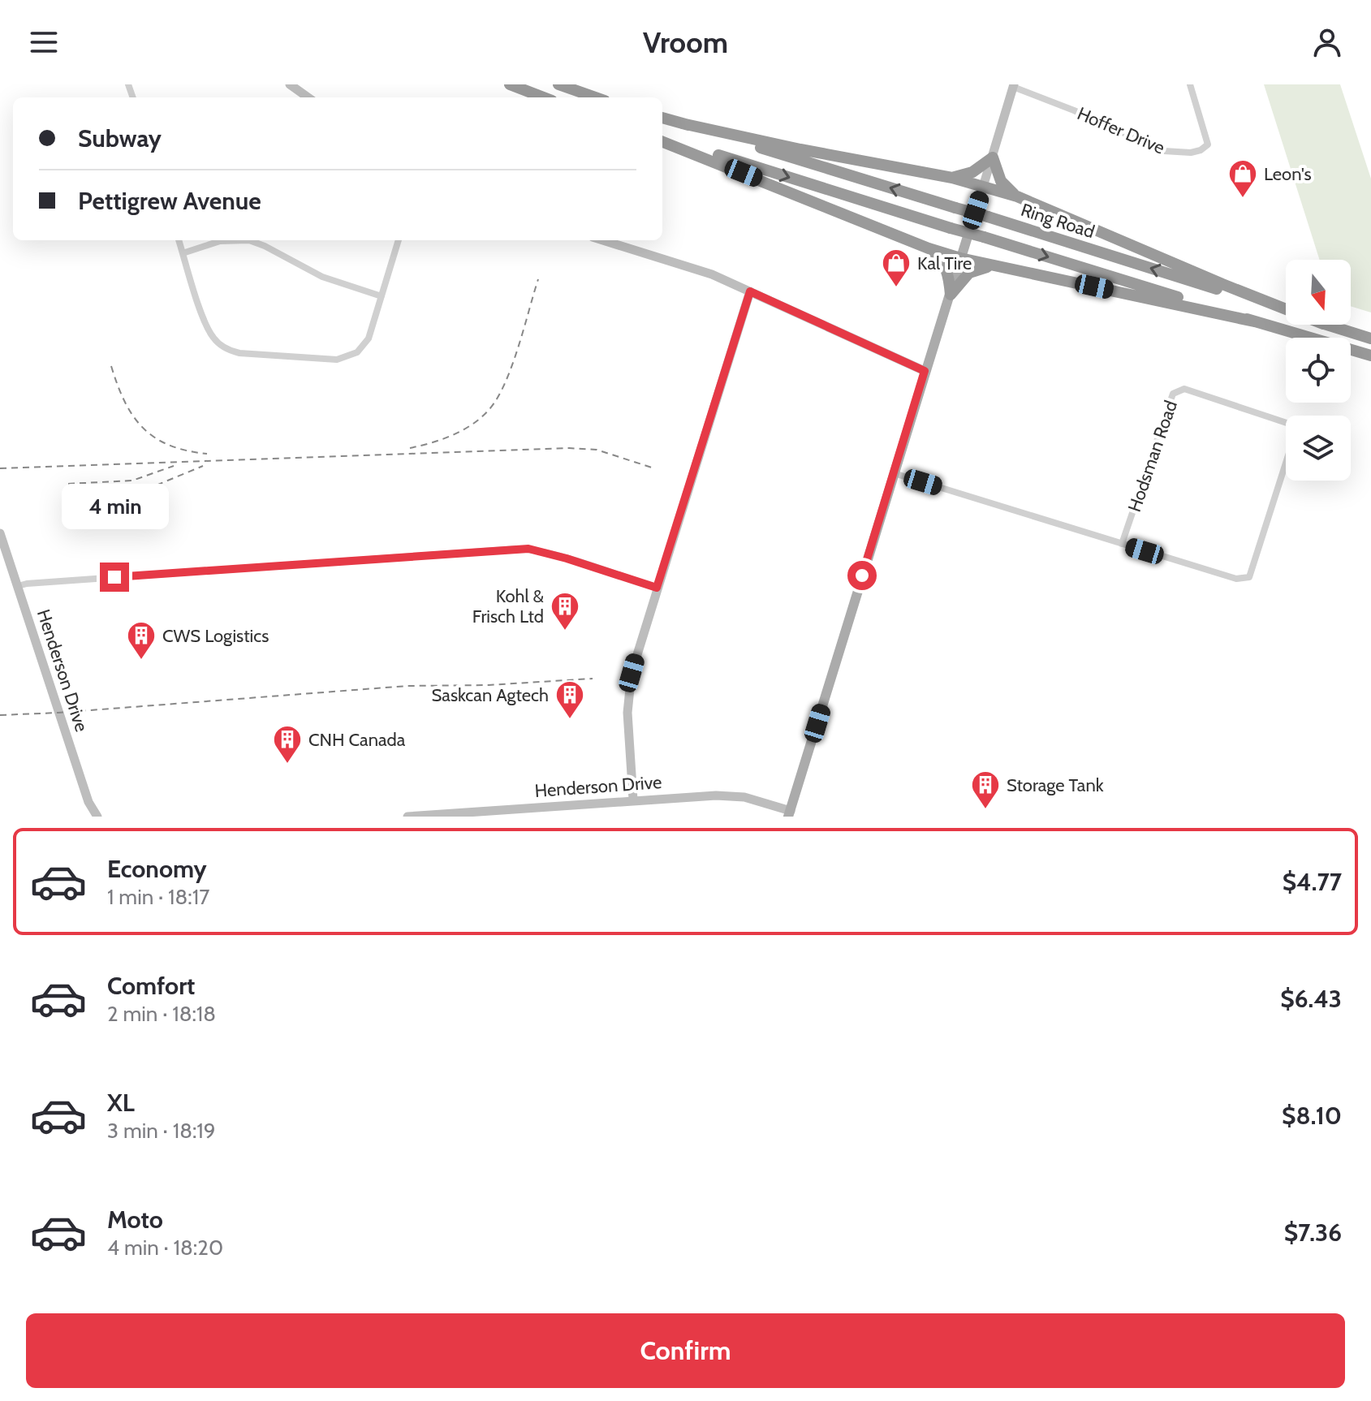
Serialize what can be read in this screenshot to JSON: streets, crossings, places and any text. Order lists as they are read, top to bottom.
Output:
{
  "streets": {
    "highway": ["Ring Road"],
    "street": ["Hoffer Drive", "Hodsman Road", "Henderson Drive"]
  },
  "places": {
    "shop": ["Leon's", "Kal Tire"],
    "building": [
      "Kohl & Frisch Ltd",
      "CWS Logistics",
      "Saskcan Agtech",
      "CNH Canada",
      "Storage Tank"
    ]
  },
  "north": "bottom",
  "page": {
    "header": "Vroom",
    "banner": ["Subway", "Pettigrew Avenue"],
    "bubble": "4 min",
    "list": [
      {
        "name": "Economy",
        "note": "1 min · 18:17",
        "value": "$4.77"
      },
      {
        "name": "Comfort",
        "note": "2 min · 18:18",
        "value": "$6.43"
      },
      {
        "name": "XL",
        "note": "3 min · 18:19",
        "value": "$8.10"
      },
      {
        "name": "Moto",
        "note": "4 min · 18:20",
        "value": "$7.36"
      }
    ],
    "buttons": "Confirm"
  }
}
